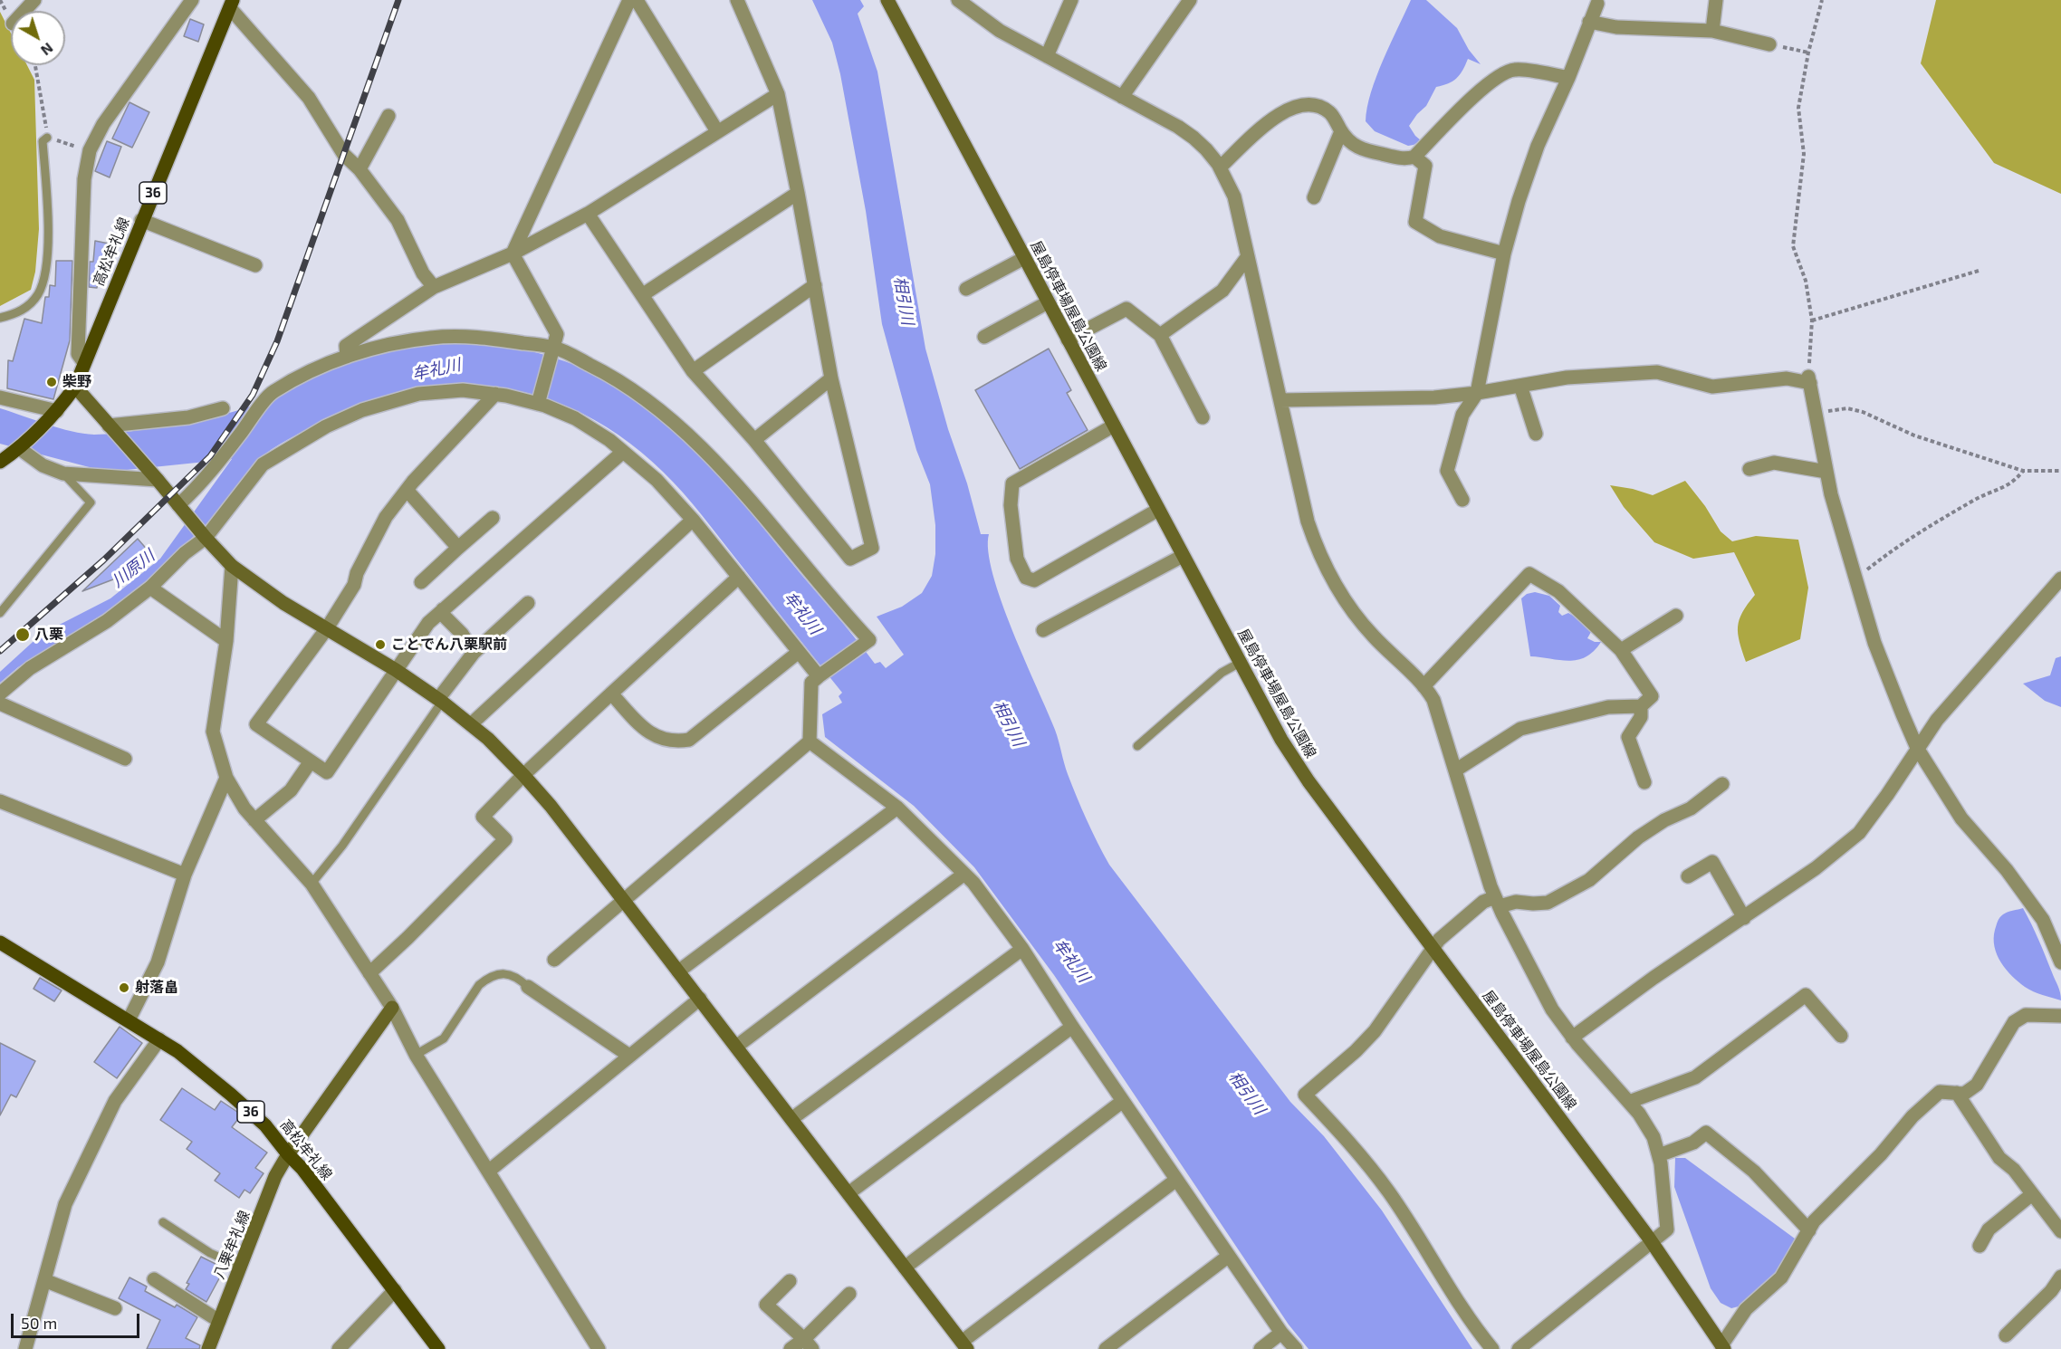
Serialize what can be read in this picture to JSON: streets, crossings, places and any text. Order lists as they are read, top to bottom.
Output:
{
  "streets": {
    "main road": [
      "36",
      "高松牟礼線",
      "屋島停車場屋島公園線",
      "八栗牟礼線"
    ]
  },
  "crossings": [
    ["高松牟礼線", "八栗牟礼線"]
  ],
  "water": ["相引川", "牟礼川", "川原川"],
  "places": [
    "柴野",
    "八栗",
    "ことでん八栗駅前",
    "射落畠"
  ],
  "scale_bar": "50 m",
  "north": "bottom right"
}
